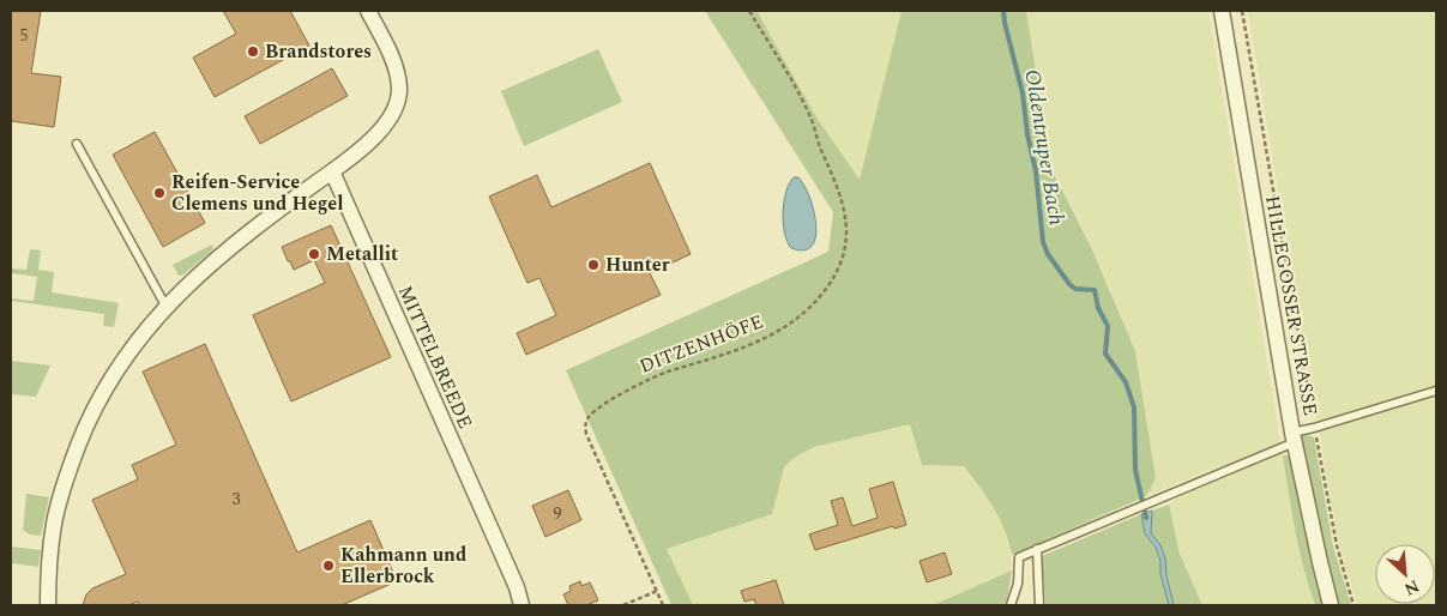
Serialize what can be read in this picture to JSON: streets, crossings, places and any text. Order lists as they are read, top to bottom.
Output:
{
  "streets": {
    "street": ["HILLEGOSSER STRASSE", "MITTELBREEDE"],
    "path": ["DITZENHÖFE"]
  },
  "water": ["Oldentruper Bach"],
  "places": [
    "Brandstores",
    "Reifen-Service Clemens und Hegel",
    "Metallit",
    "Hunter",
    "Kahmann und Ellerbrock"
  ],
  "house_numbers": ["5", "3", "9"],
  "north": "bottom right"
}
